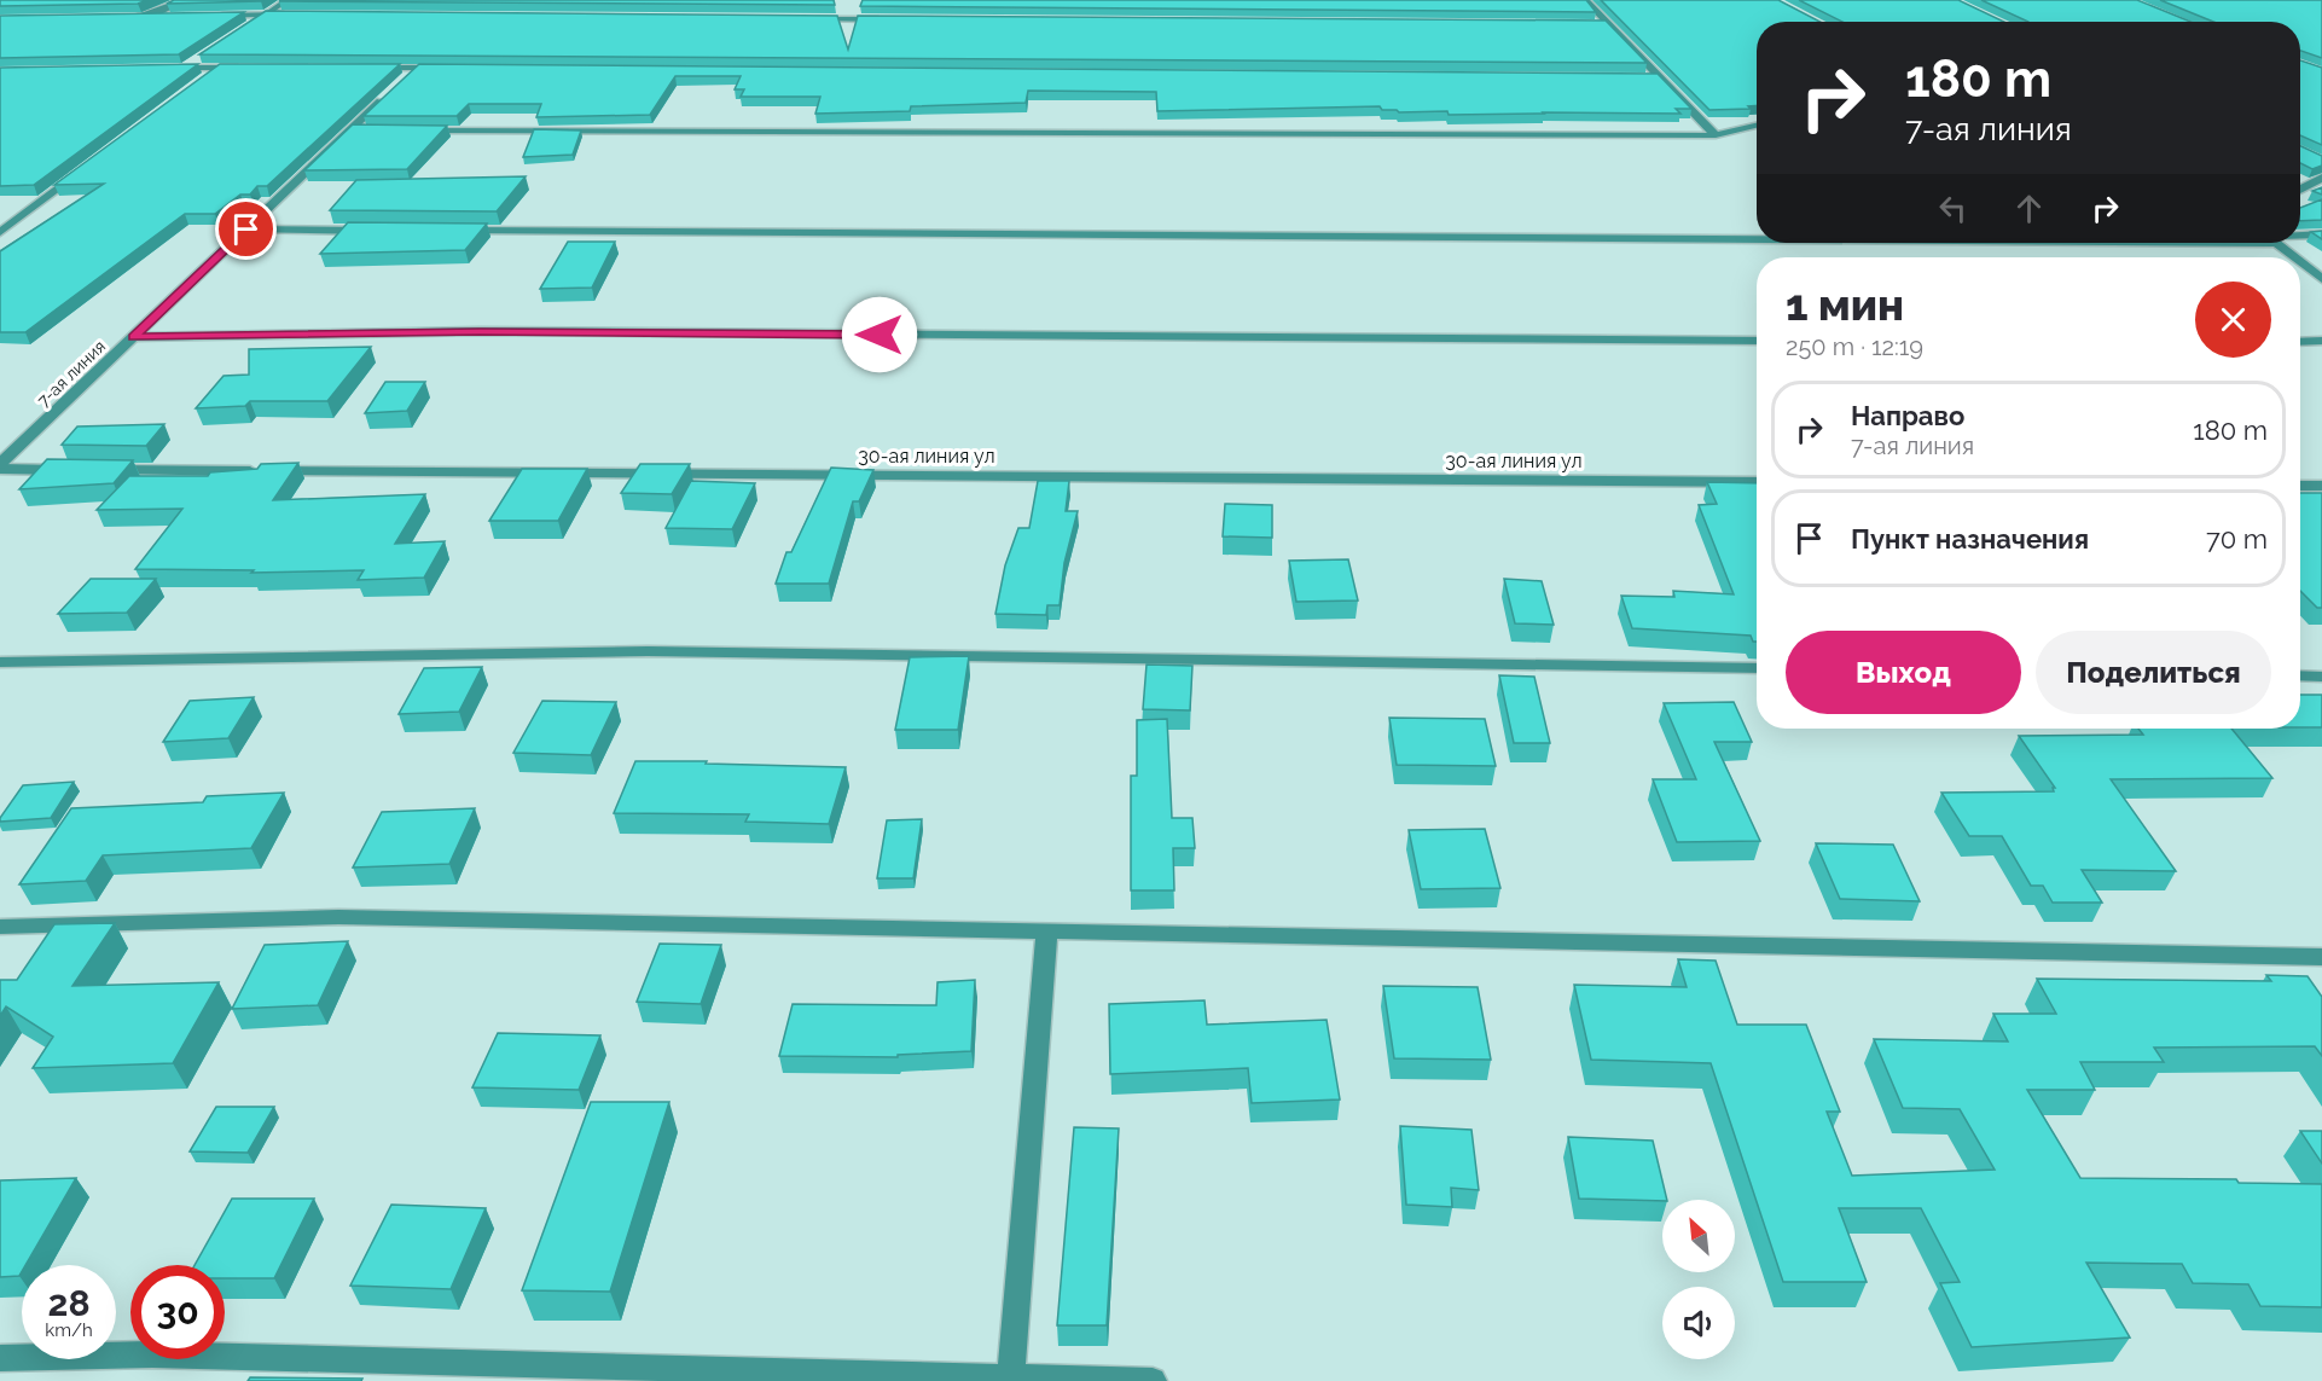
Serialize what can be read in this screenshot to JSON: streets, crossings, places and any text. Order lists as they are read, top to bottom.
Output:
{
  "streets": {
    "street": ["7-ая линия", "30-ая линия ул"]
  },
  "north": "top left",
  "page": {
    "turn": ["180 m", "7-ая линия"],
    "heading": ["1 мин", "250 m · 12:19"],
    "list": [
      {
        "name": "Направо",
        "note": "7-ая линия",
        "value": "180 m"
      },
      {
        "name": "Пункт назначения",
        "value": "70 m"
      }
    ],
    "buttons": ["Выход", "Поделиться"],
    "speed": "28 km/h",
    "limit": "30"
  }
}
